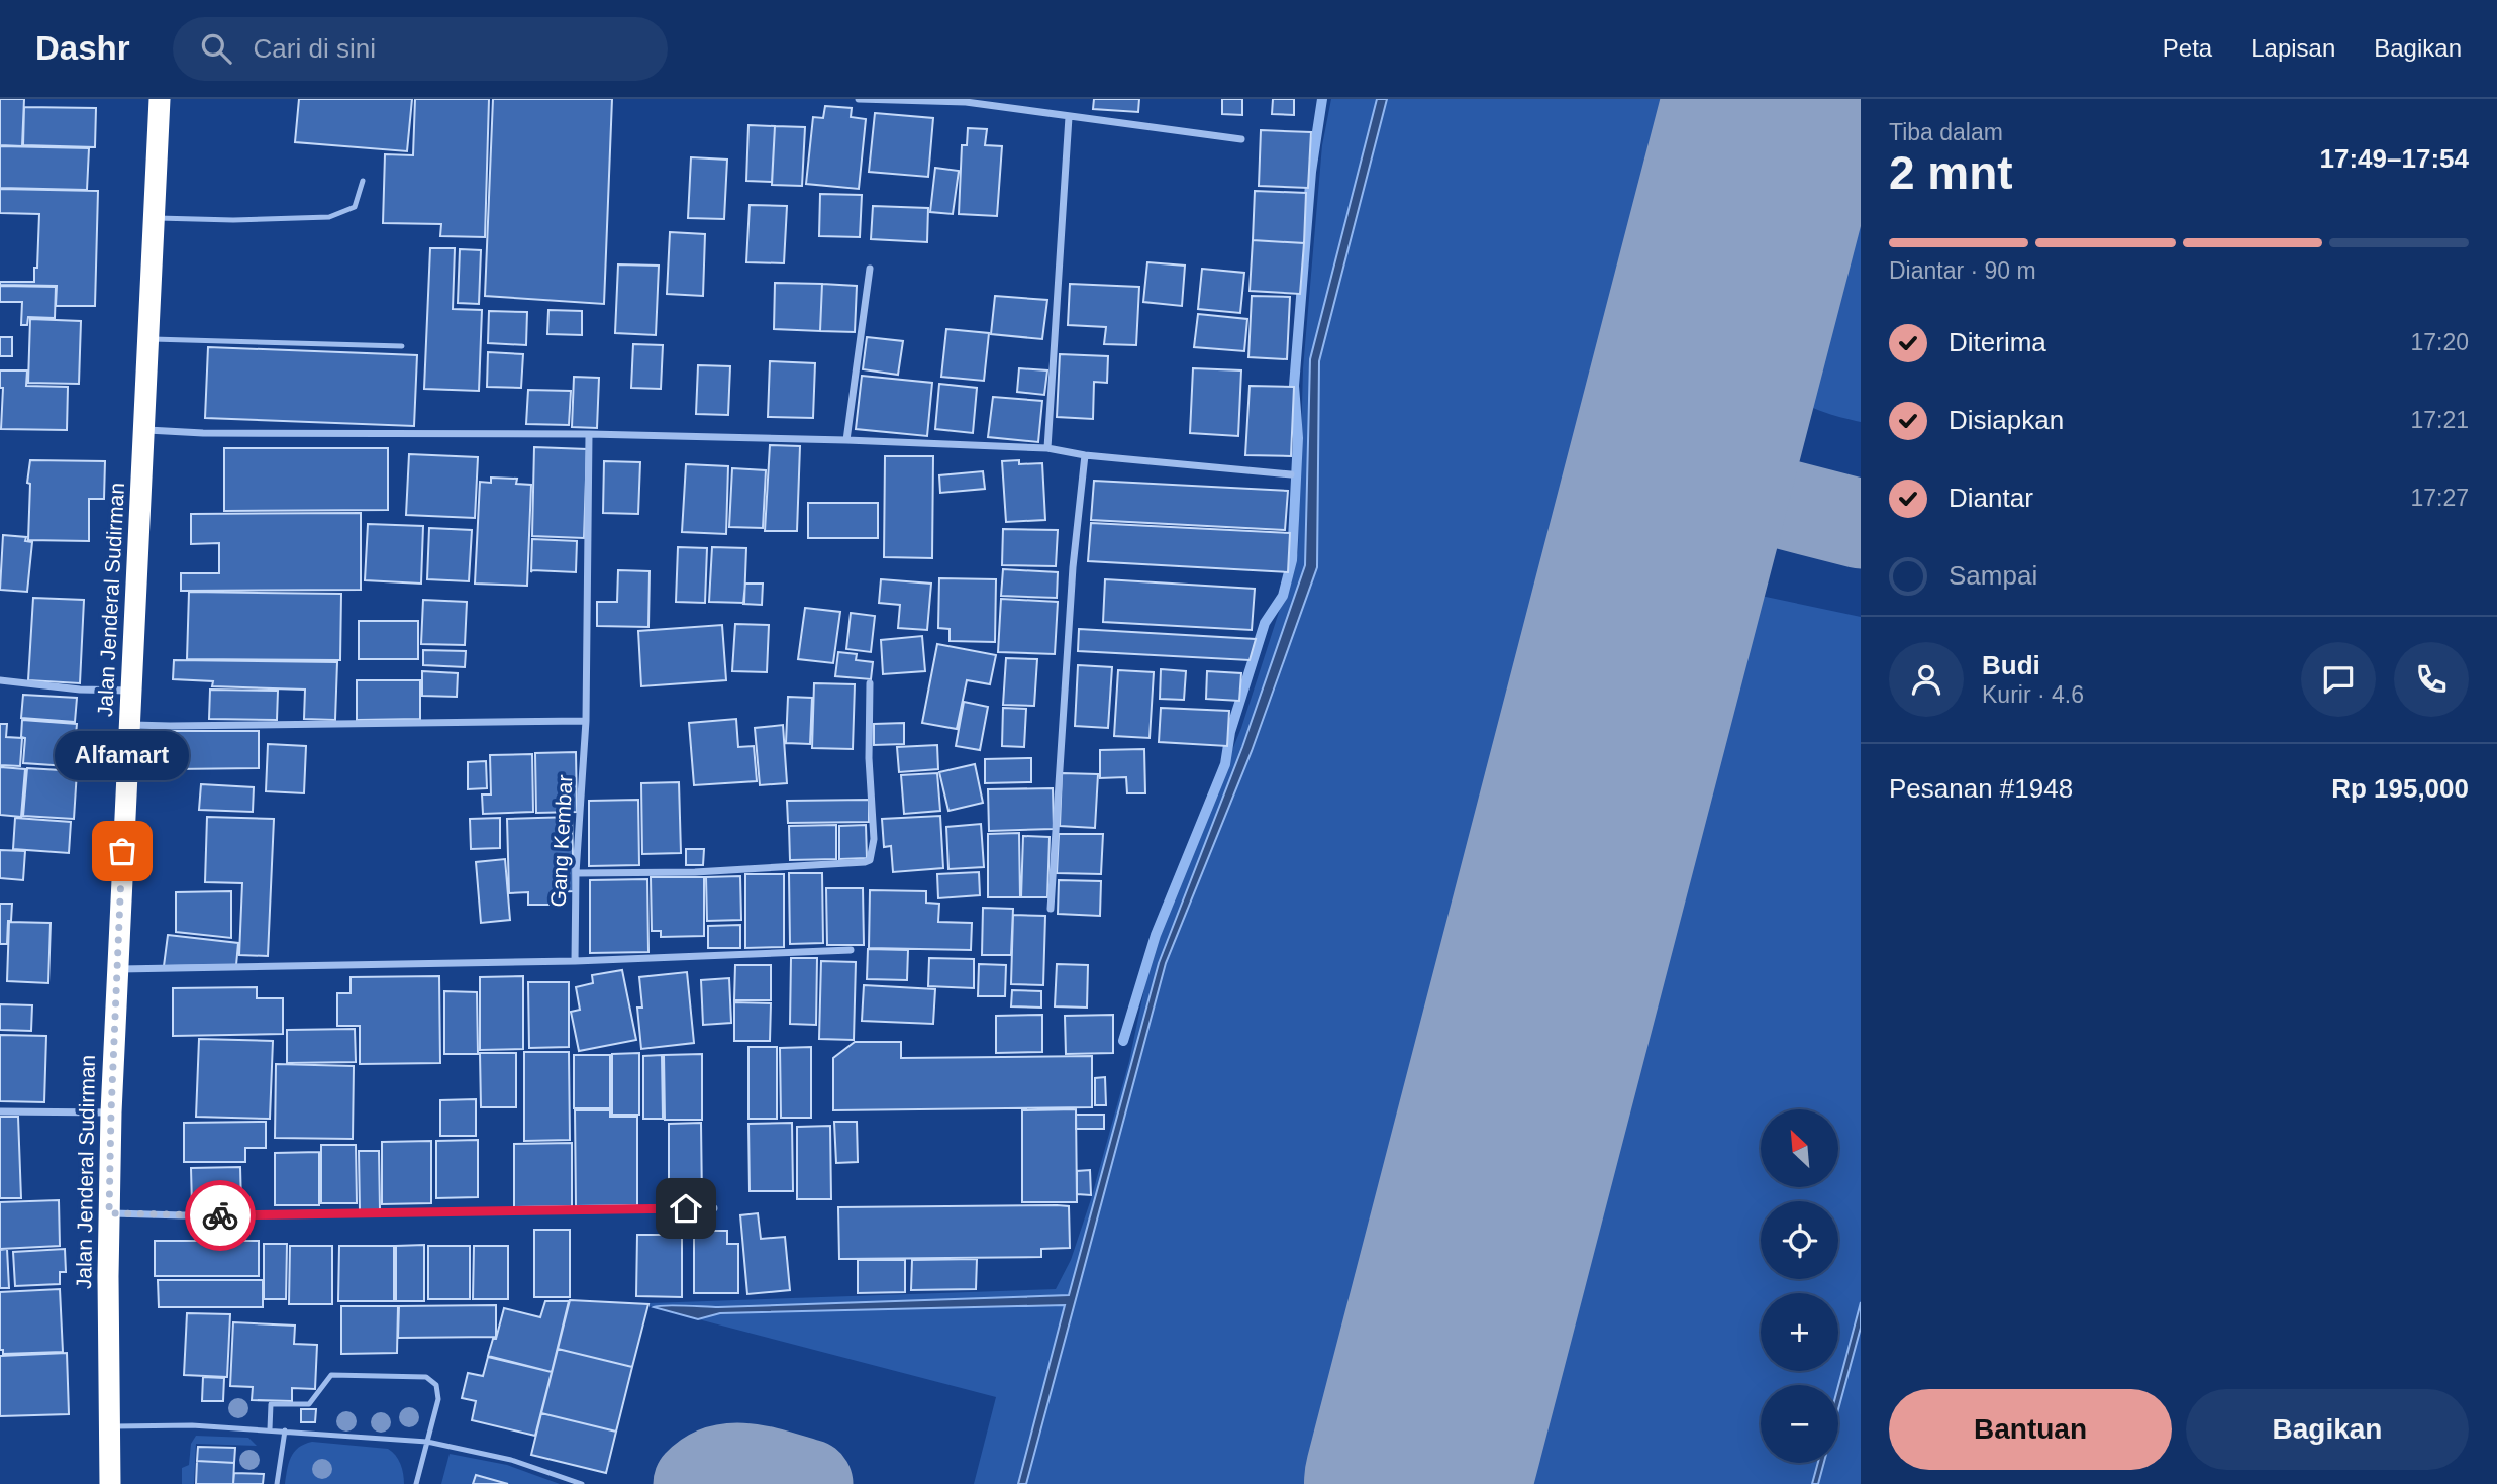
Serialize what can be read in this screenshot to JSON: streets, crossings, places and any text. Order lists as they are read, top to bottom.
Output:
{
  "streets": {
    "highway": ["Jalan Jenderal Sudirman"],
    "street": ["Gang Kembar"]
  },
  "places": ["Alfamart"],
  "north": "top left",
  "page": {
    "header": "Dashr",
    "search": "Cari di sini",
    "nav": ["Peta", "Lapisan", "Bagikan"],
    "heading": ["2 mnt", "Tiba dalam", "17:49–17:54"],
    "panel": [
      "Budi",
      "Kurir · 4.6",
      "Pesanan #1948",
      "Rp 195,000"
    ],
    "bar": "Diantar · 90 m",
    "list": [
      ["Diterima", "17:20"],
      ["Disiapkan", "17:21"],
      ["Diantar", "17:27"],
      "Sampai"
    ],
    "bubble": "Alfamart",
    "map_buttons": ["+", "−"],
    "buttons": ["Bantuan", "Bagikan"]
  }
}
